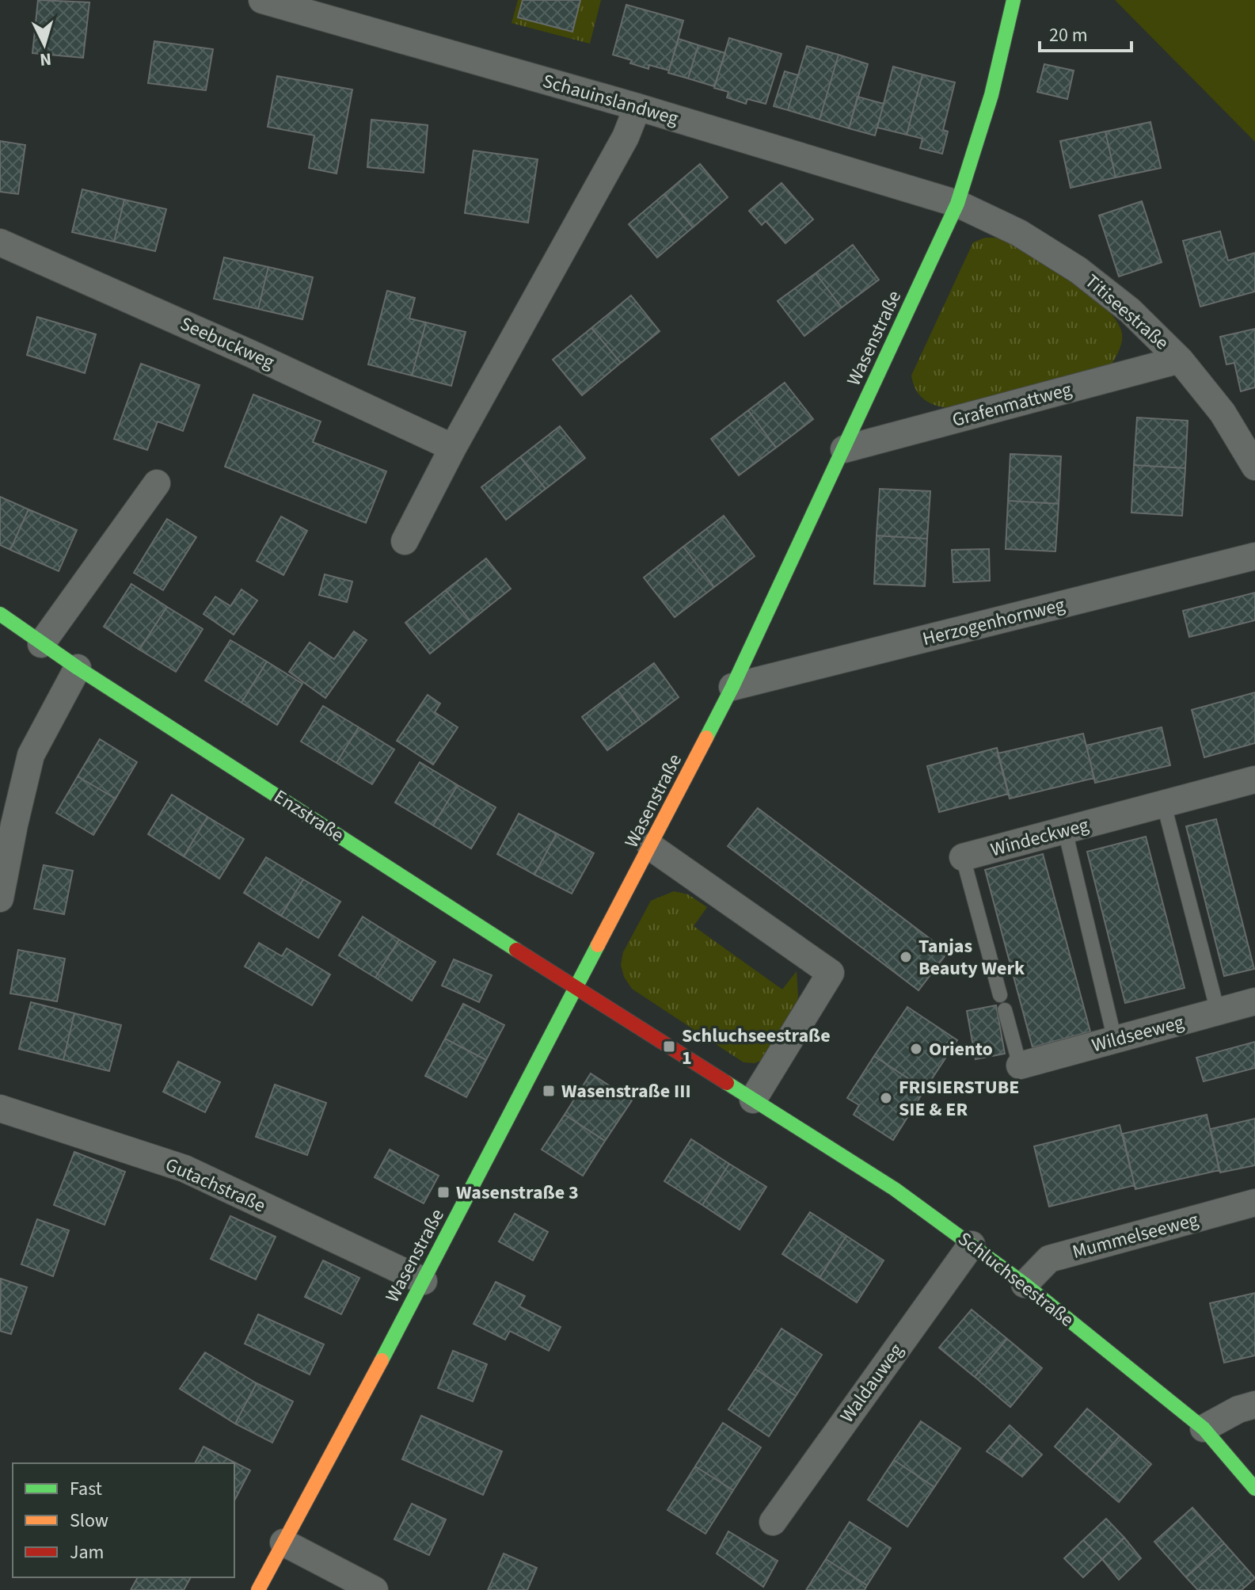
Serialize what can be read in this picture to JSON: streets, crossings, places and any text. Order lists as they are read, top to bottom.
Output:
{
  "streets": {
    "street": [
      "Schauinslandweg",
      "Titiseestraße",
      "Wasenstraße",
      "Seebuckweg",
      "Grafenmattweg",
      "Herzogenhornweg",
      "Enzstraße",
      "Windeckweg",
      "Wildseeweg",
      "Gutachstraße",
      "Mummelseeweg",
      "Schluchseestraße",
      "Waldauweg"
    ]
  },
  "crossings": [
    ["Schauinslandweg", "Titiseestraße"],
    ["Schauinslandweg", "Wasenstraße"],
    ["Titiseestraße", "Wasenstraße"],
    ["Titiseestraße", "Grafenmattweg"],
    ["Wasenstraße", "Grafenmattweg"],
    ["Wasenstraße", "Herzogenhornweg"],
    ["Wasenstraße", "Enzstraße"],
    ["Wasenstraße", "Gutachstraße"],
    ["Wasenstraße", "Schluchseestraße"],
    ["Enzstraße", "Schluchseestraße"],
    ["Mummelseeweg", "Schluchseestraße"],
    ["Schluchseestraße", "Waldauweg"]
  ],
  "places": {
    "other": ["Tanjas Beauty Werk", "Oriento", "FRISIERSTUBE SIE & ER"],
    "transit": ["Schluchseestraße 1", "Wasenstraße III", "Wasenstraße 3"]
  },
  "legend": ["Fast", "Slow", "Jam"],
  "scale_bar": "20 m",
  "north": "bottom"
}
